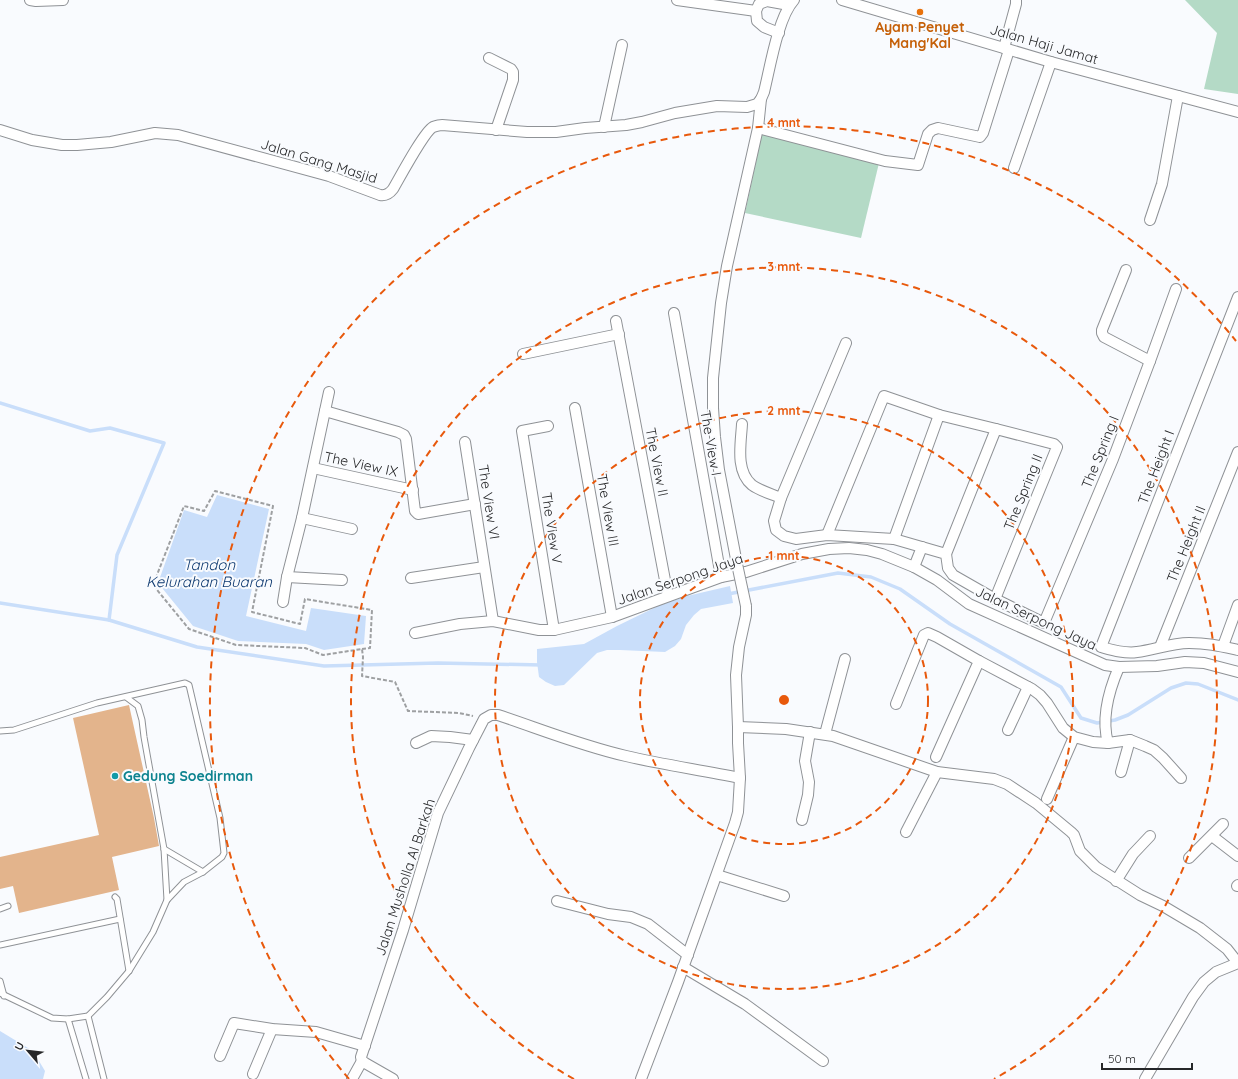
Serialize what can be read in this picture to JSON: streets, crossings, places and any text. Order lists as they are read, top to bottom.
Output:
{
  "streets": {
    "street": [
      "Jalan Haji Jamat",
      "Jalan Gang Masjid",
      "The View I",
      "The Spring I",
      "The View II",
      "The View IX",
      "The Height I",
      "The Spring II",
      "The View VI",
      "The View III",
      "The View V",
      "The Height II",
      "Jalan Serpong Jaya",
      "Jalan Musholla Al Barkah"
    ]
  },
  "crossings": [
    ["The View I", "Jalan Serpong Jaya"],
    ["The Spring I", "The Spring II"],
    ["The View II", "Jalan Serpong Jaya"],
    ["The View IX", "The View VI"],
    ["The Height I", "The Height II"],
    ["The View VI", "Jalan Serpong Jaya"],
    ["The View III", "Jalan Serpong Jaya"],
    ["The View V", "Jalan Serpong Jaya"]
  ],
  "water": ["Tandon Kelurahan Buaran"],
  "places": ["Ayam Penyet Mang'Kal", "Gedung Soedirman"],
  "scale_bar": "50 m",
  "north": "top left",
  "rings": [
    "4 mnt",
    "3 mnt",
    "2 mnt",
    "1 mnt"
  ]
}
